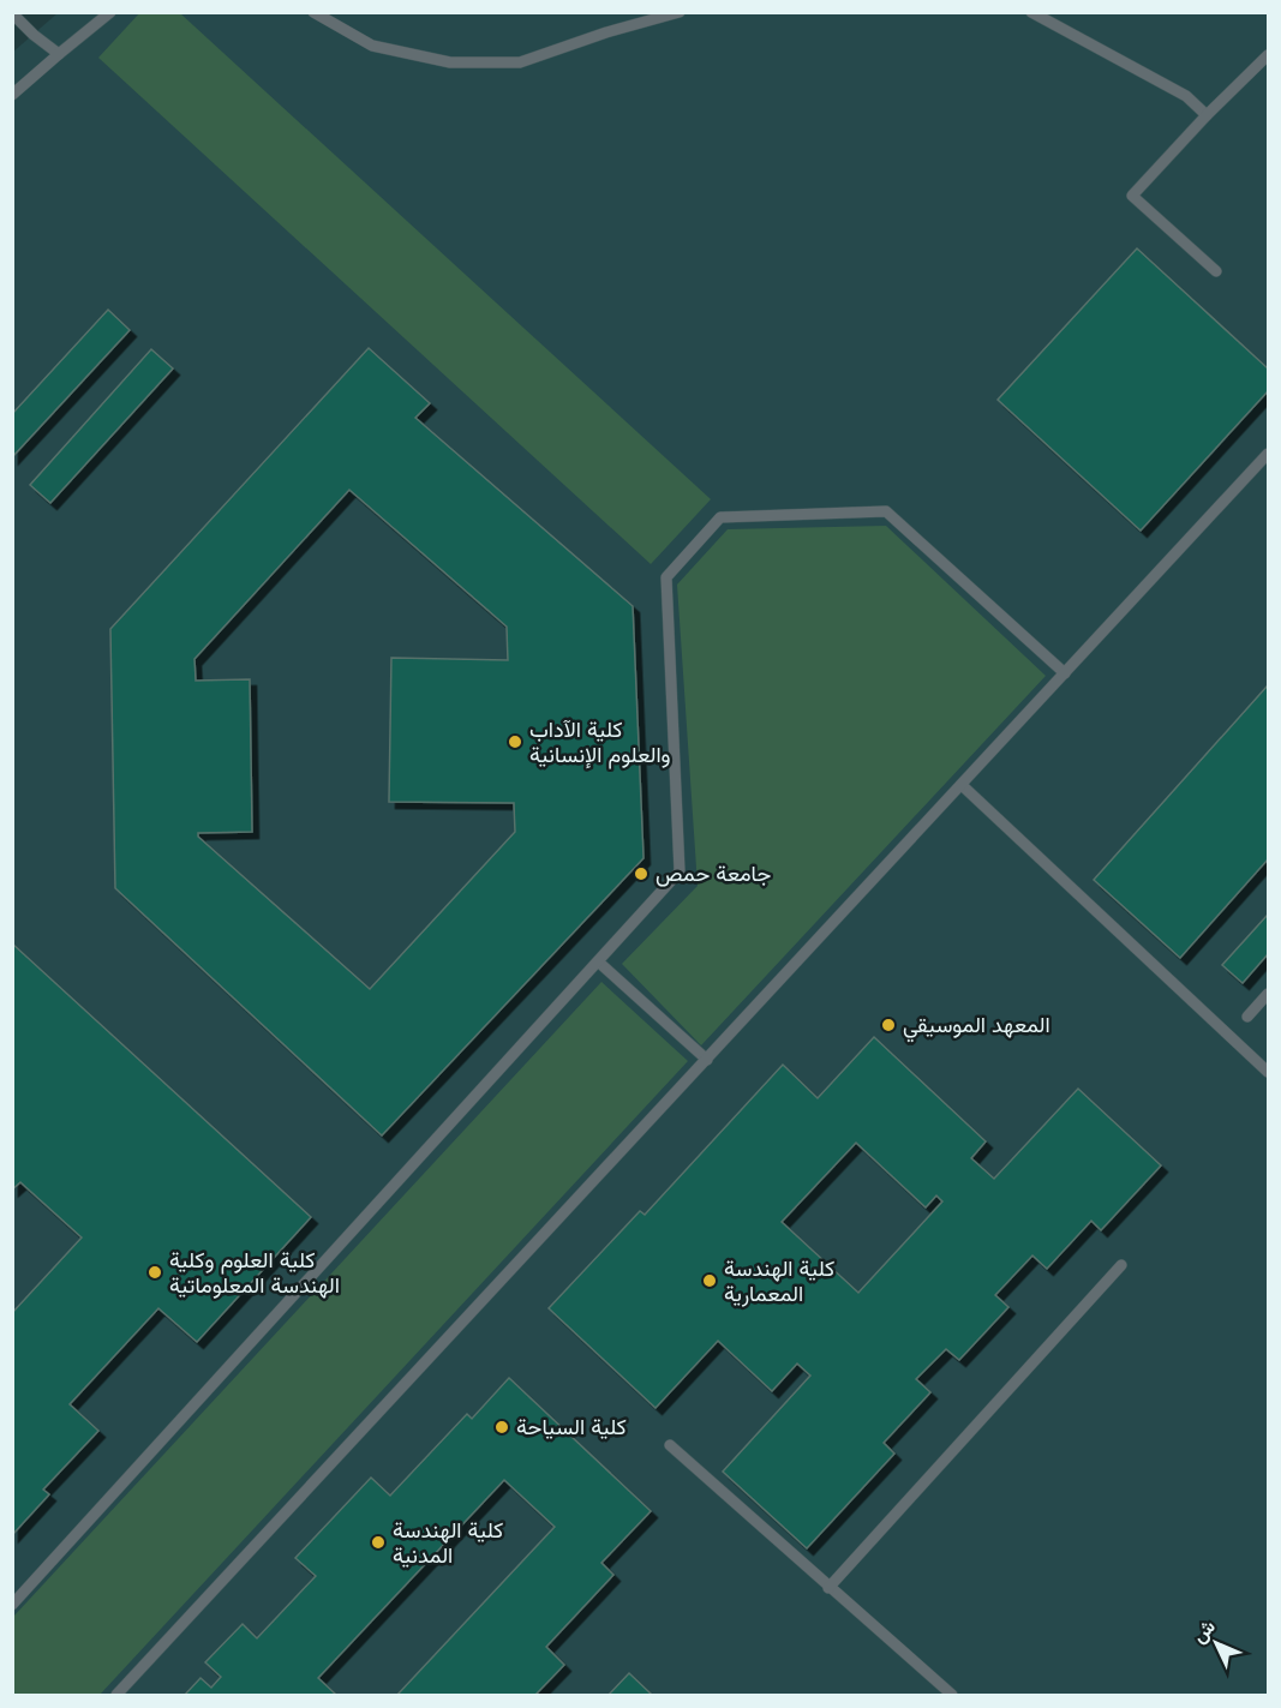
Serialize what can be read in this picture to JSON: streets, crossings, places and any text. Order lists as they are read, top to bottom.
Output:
{
  "places": [
    "كلية الآداب والعلوم الإنسانية",
    "جامعة حمص",
    "المعهد الموسيقي",
    "كلية العلوم وكلية الهندسة المعلوماتية",
    "كلية الهندسة المعمارية",
    "كلية السياحة",
    "كلية الهندسة المدنية"
  ],
  "north": "top left"
}
